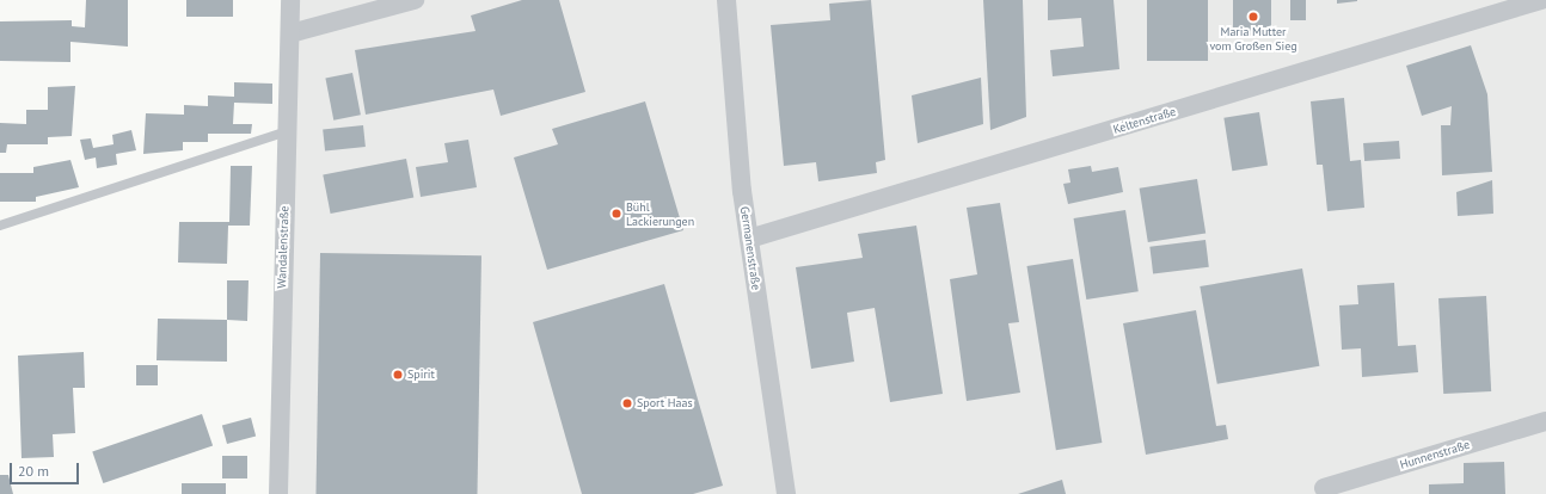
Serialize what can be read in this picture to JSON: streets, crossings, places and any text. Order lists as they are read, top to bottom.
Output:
{
  "streets": {
    "street": [
      "Keltenstraße",
      "Wandalenstraße",
      "Germanenstraße",
      "Hunnenstraße"
    ]
  },
  "crossings": [
    ["Keltenstraße", "Germanenstraße"]
  ],
  "places": [
    "Maria Mutter vom Großen Sieg",
    "Bühl Lackierungen",
    "Spirit",
    "Sport Haas"
  ],
  "scale_bar": "20 m"
}
